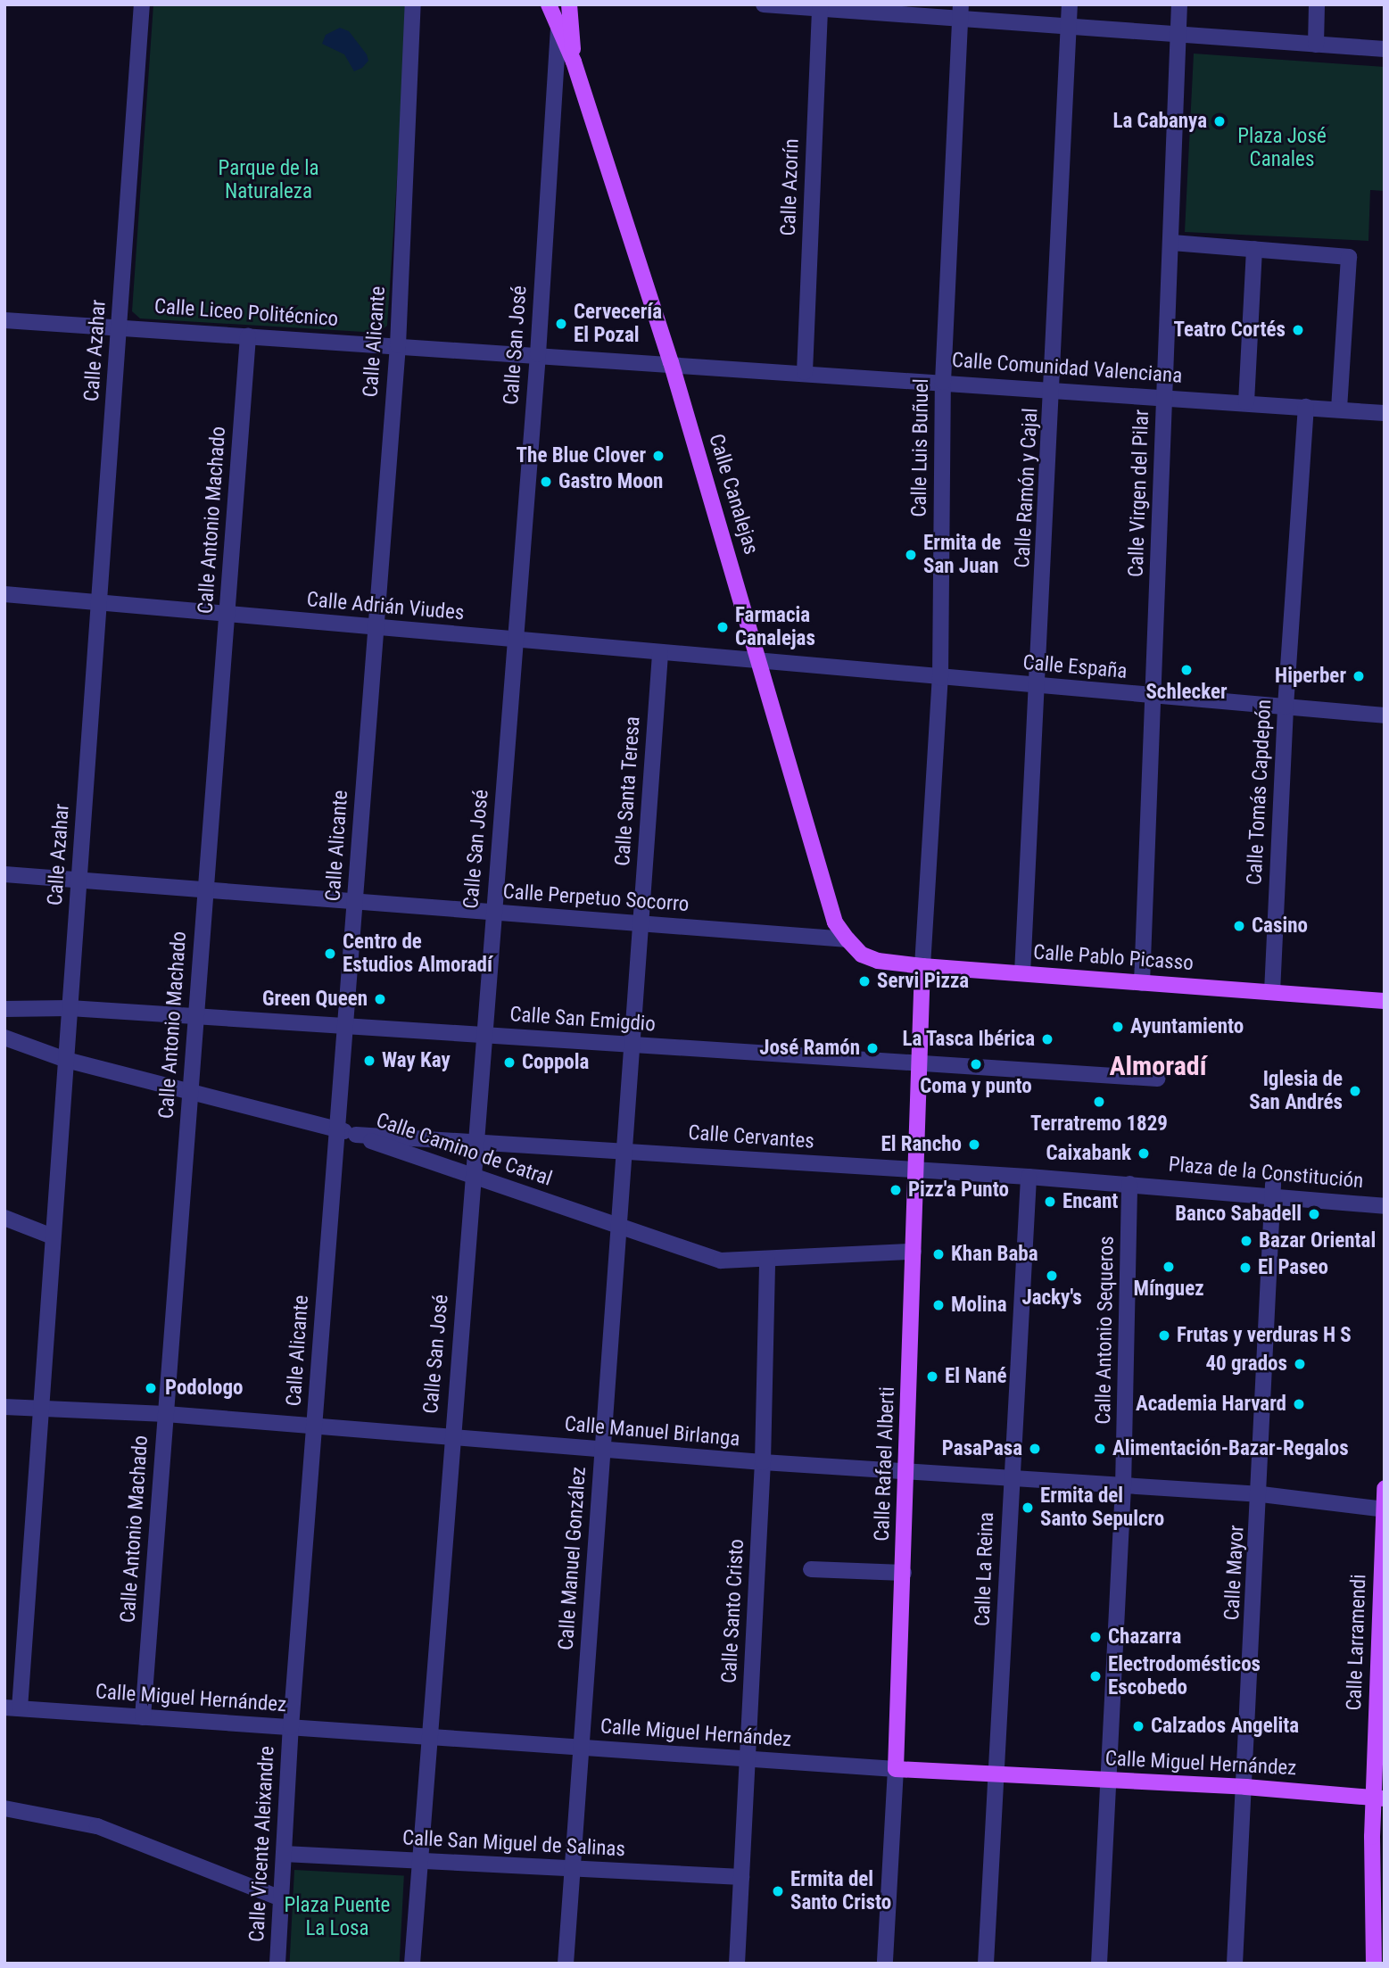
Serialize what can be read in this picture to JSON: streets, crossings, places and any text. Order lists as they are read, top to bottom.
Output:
{
  "streets": {
    "main road": [
      "Calle Canalejas",
      "Calle Pablo Picasso",
      "Calle Rafael Alberti",
      "Calle Larramendi",
      "Calle Miguel Hernández"
    ],
    "street": [
      "Calle Azorín",
      "Calle Liceo Politécnico",
      "Calle Alicante",
      "Calle San José",
      "Calle Azahar",
      "Calle Comunidad Valenciana",
      "Calle Luis Buñuel",
      "Calle Ramón y Cajal",
      "Calle Virgen del Pilar",
      "Calle Antonio Machado",
      "Calle Adrián Viudes",
      "Calle España",
      "Calle Santa Teresa",
      "Calle Tomás Capdepón",
      "Calle Perpetuo Socorro",
      "Calle San Emigdio",
      "Calle Cervantes",
      "Calle Camino de Catral",
      "Plaza de la Constitución",
      "Calle Antonio Sequeros",
      "Calle Manuel Birlanga",
      "Calle Manuel González",
      "Calle La Reina",
      "Calle Mayor",
      "Calle Santo Cristo",
      "Calle Vicente Aleixandre",
      "Calle San Miguel de Salinas"
    ]
  },
  "crossings": [
    ["Calle Azorín", "Calle Comunidad Valenciana"],
    ["Calle Liceo Politécnico", "Calle Alicante"],
    ["Calle Liceo Politécnico", "Calle San José"],
    ["Calle Liceo Politécnico", "Calle Azahar"],
    ["Calle Liceo Politécnico", "Calle Comunidad Valenciana"],
    ["Calle Liceo Politécnico", "Calle Canalejas"],
    ["Calle Liceo Politécnico", "Calle Antonio Machado"],
    ["Calle Alicante", "Calle Adrián Viudes"],
    ["Calle Alicante", "Calle Perpetuo Socorro"],
    ["Calle Alicante", "Calle San Emigdio"],
    ["Calle Alicante", "Calle Camino de Catral"],
    ["Calle Alicante", "Calle Manuel Birlanga"],
    ["Calle Alicante", "Calle Miguel Hernández"],
    ["Calle Alicante", "Calle Vicente Aleixandre"],
    ["Calle San José", "Calle Canalejas"],
    ["Calle San José", "Calle Adrián Viudes"],
    ["Calle San José", "Calle Perpetuo Socorro"],
    ["Calle San José", "Calle San Emigdio"],
    ["Calle San José", "Calle Cervantes"],
    ["Calle San José", "Calle Camino de Catral"],
    ["Calle San José", "Calle Manuel Birlanga"],
    ["Calle San José", "Calle Miguel Hernández"],
    ["Calle San José", "Calle San Miguel de Salinas"],
    ["Calle Azahar", "Calle Adrián Viudes"],
    ["Calle Azahar", "Calle Perpetuo Socorro"],
    ["Calle Azahar", "Calle San Emigdio"],
    ["Calle Azahar", "Calle Camino de Catral"],
    ["Calle Azahar", "Calle Manuel Birlanga"],
    ["Calle Azahar", "Calle Miguel Hernández"],
    ["Calle Comunidad Valenciana", "Calle Luis Buñuel"],
    ["Calle Comunidad Valenciana", "Calle Ramón y Cajal"],
    ["Calle Comunidad Valenciana", "Calle Virgen del Pilar"],
    ["Calle Comunidad Valenciana", "Calle Canalejas"],
    ["Calle Comunidad Valenciana", "Calle Tomás Capdepón"],
    ["Calle Luis Buñuel", "Calle España"],
    ["Calle Luis Buñuel", "Calle Pablo Picasso"],
    ["Calle Luis Buñuel", "Calle Rafael Alberti"],
    ["Calle Ramón y Cajal", "Calle España"],
    ["Calle Ramón y Cajal", "Calle Pablo Picasso"],
    ["Calle Virgen del Pilar", "Calle España"],
    ["Calle Virgen del Pilar", "Calle Pablo Picasso"],
    ["Calle Canalejas", "Calle Adrián Viudes"],
    ["Calle Canalejas", "Calle España"],
    ["Calle Canalejas", "Calle Perpetuo Socorro"],
    ["Calle Canalejas", "Calle Pablo Picasso"],
    ["Calle Antonio Machado", "Calle Adrián Viudes"],
    ["Calle Antonio Machado", "Calle Perpetuo Socorro"],
    ["Calle Antonio Machado", "Calle San Emigdio"],
    ["Calle Antonio Machado", "Calle Camino de Catral"],
    ["Calle Antonio Machado", "Calle Manuel Birlanga"],
    ["Calle Antonio Machado", "Calle Miguel Hernández"],
    ["Calle Adrián Viudes", "Calle España"],
    ["Calle Adrián Viudes", "Calle Santa Teresa"],
    ["Calle España", "Calle Tomás Capdepón"],
    ["Calle Santa Teresa", "Calle Perpetuo Socorro"],
    ["Calle Santa Teresa", "Calle San Emigdio"],
    ["Calle Santa Teresa", "Calle Manuel González"],
    ["Calle Tomás Capdepón", "Calle Pablo Picasso"],
    ["Calle Perpetuo Socorro", "Calle Pablo Picasso"],
    ["Calle Pablo Picasso", "Calle Rafael Alberti"],
    ["Calle San Emigdio", "Calle Rafael Alberti"],
    ["Calle San Emigdio", "Calle Manuel González"],
    ["Calle Cervantes", "Calle Camino de Catral"],
    ["Calle Cervantes", "Plaza de la Constitución"],
    ["Calle Cervantes", "Calle Antonio Sequeros"],
    ["Calle Cervantes", "Calle Rafael Alberti"],
    ["Calle Cervantes", "Calle Manuel González"],
    ["Calle Cervantes", "Calle La Reina"],
    ["Calle Camino de Catral", "Calle Rafael Alberti"],
    ["Calle Camino de Catral", "Calle Manuel González"],
    ["Calle Camino de Catral", "Calle Santo Cristo"],
    ["Plaza de la Constitución", "Calle Antonio Sequeros"],
    ["Plaza de la Constitución", "Calle Mayor"],
    ["Calle Antonio Sequeros", "Calle Manuel Birlanga"],
    ["Calle Antonio Sequeros", "Calle Miguel Hernández"],
    ["Calle Manuel Birlanga", "Calle Rafael Alberti"],
    ["Calle Manuel Birlanga", "Calle Manuel González"],
    ["Calle Manuel Birlanga", "Calle La Reina"],
    ["Calle Manuel Birlanga", "Calle Mayor"],
    ["Calle Manuel Birlanga", "Calle Santo Cristo"],
    ["Calle Manuel Birlanga", "Calle Larramendi"],
    ["Calle Rafael Alberti", "Calle Miguel Hernández"],
    ["Calle Manuel González", "Calle Miguel Hernández"],
    ["Calle Manuel González", "Calle San Miguel de Salinas"],
    ["Calle La Reina", "Calle Miguel Hernández"],
    ["Calle Mayor", "Calle Miguel Hernández"],
    ["Calle Santo Cristo", "Calle Miguel Hernández"],
    ["Calle Santo Cristo", "Calle San Miguel de Salinas"],
    ["Calle Larramendi", "Calle Miguel Hernández"],
    ["Calle Miguel Hernández", "Calle Vicente Aleixandre"],
    ["Calle Vicente Aleixandre", "Calle San Miguel de Salinas"]
  ],
  "districts": ["Almoradí"],
  "parks": ["Plaza José Canales", "Parque de la Naturaleza", "Plaza Puente La Losa"],
  "places": [
    "La Cabanya",
    "Cervecería El Pozal",
    "Teatro Cortés",
    "The Blue Clover",
    "Gastro Moon",
    "Ermita de San Juan",
    "Farmacia Canalejas",
    "Schlecker",
    "Hiperber",
    "Casino",
    "Centro de Estudios Almoradí",
    "Servi Pizza",
    "Green Queen",
    "Ayuntamiento",
    "La Tasca Ibérica",
    "José Ramón",
    "Way Kay",
    "Coppola",
    "Coma y punto",
    "Iglesia de San Andrés",
    "Terratremo 1829",
    "El Rancho",
    "Caixabank",
    "Pizz'a Punto",
    "Encant",
    "Banco Sabadell",
    "Bazar Oriental",
    "Khan Baba",
    "Mínguez",
    "El Paseo",
    "Jacky's",
    "Molina",
    "Frutas y verduras H S",
    "40 grados",
    "El Nané",
    "Podologo",
    "Academia Harvard",
    "PasaPasa",
    "Alimentación-Bazar-Regalos",
    "Ermita del Santo Sepulcro",
    "Chazarra",
    "Electrodomésticos Escobedo",
    "Calzados Angelita",
    "Ermita del Santo Cristo"
  ]
}
